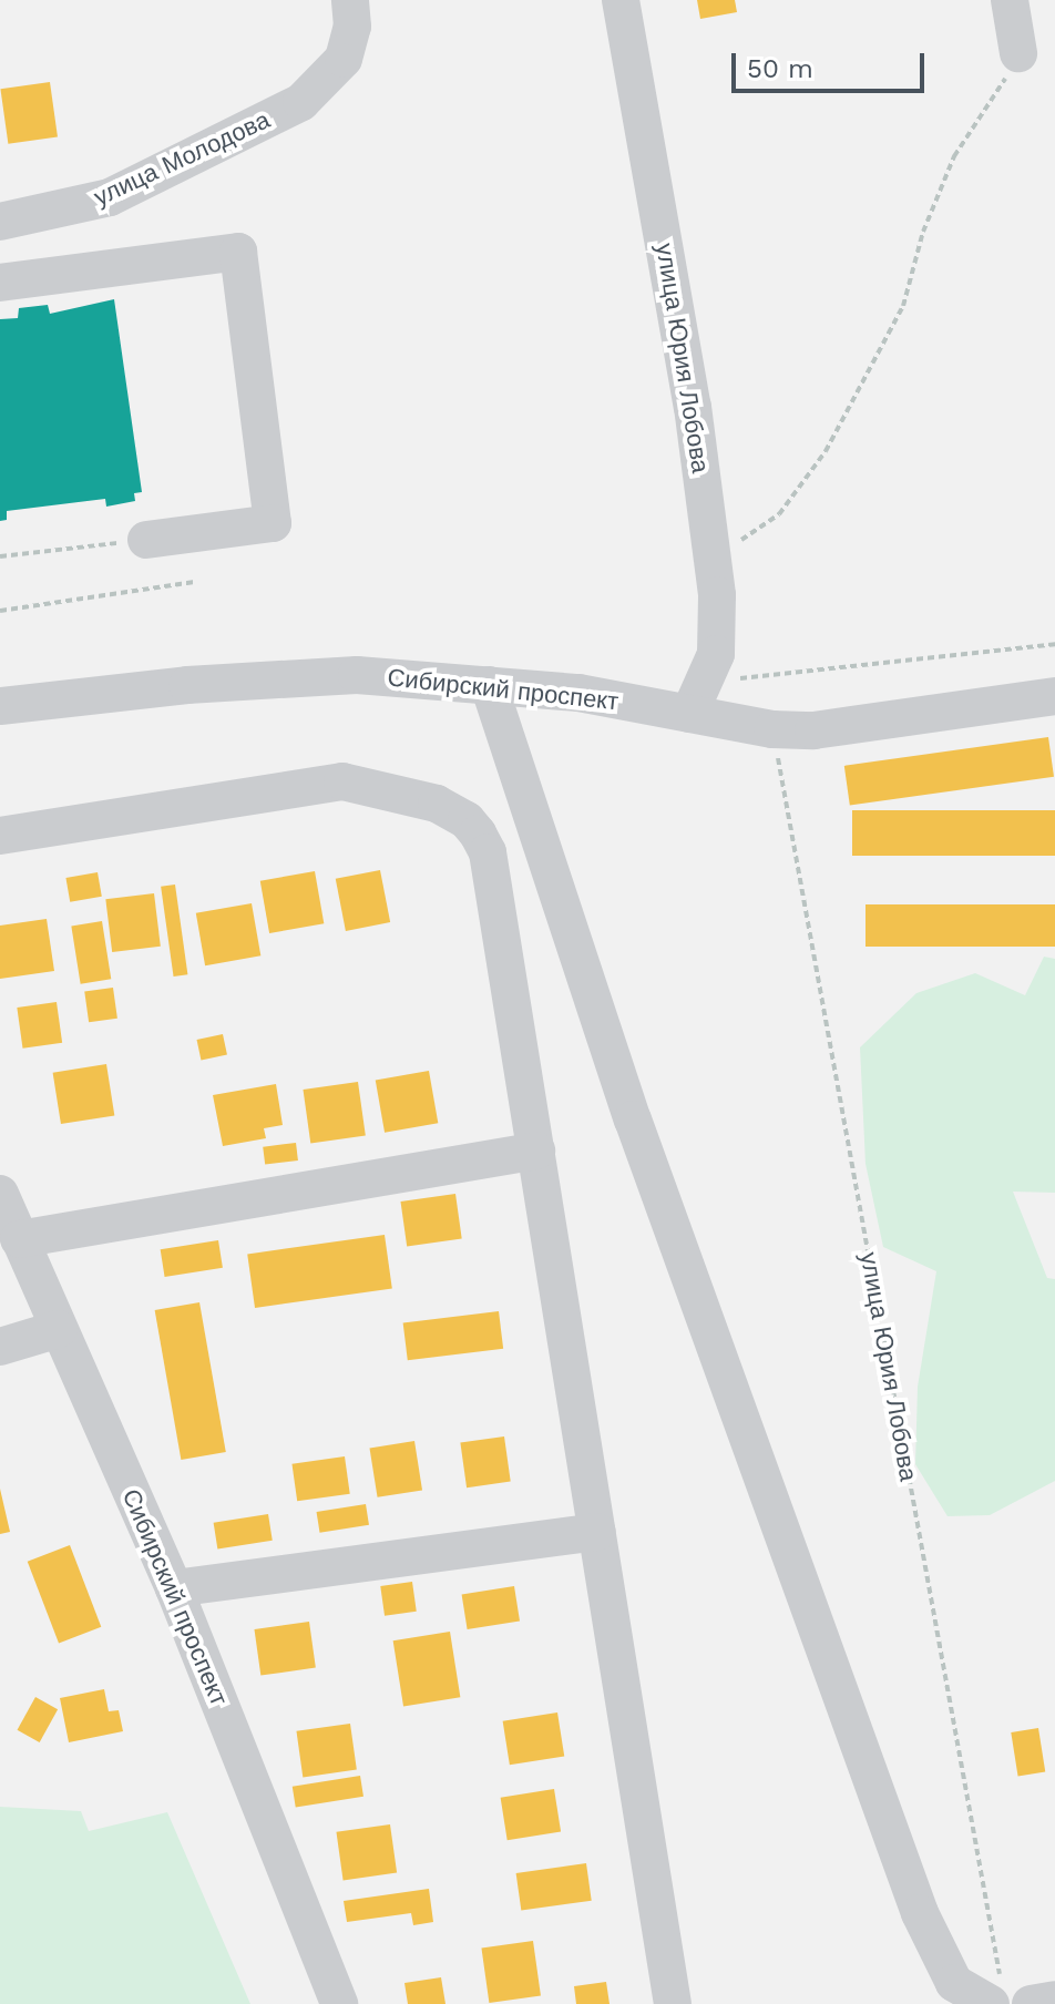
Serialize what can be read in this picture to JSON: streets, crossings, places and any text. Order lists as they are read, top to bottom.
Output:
{
  "streets": {
    "street": ["улица Молодова", "улица Юрия Лобова", "Сибирский проспект"]
  },
  "crossings": [
    ["улица Юрия Лобова", "Сибирский проспект"]
  ],
  "scale_bar": "50 m"
}
